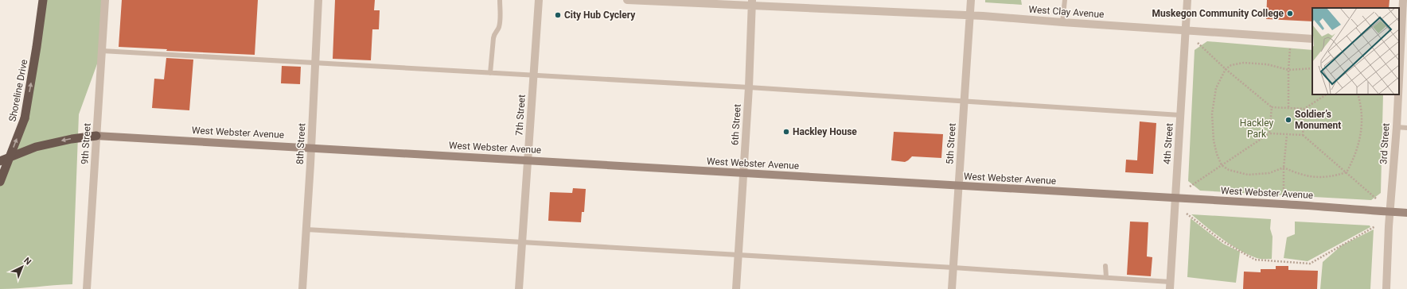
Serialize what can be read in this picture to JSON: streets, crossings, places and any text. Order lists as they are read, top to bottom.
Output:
{
  "streets": {
    "highway": ["Shoreline Drive"],
    "main road": ["West Webster Avenue"],
    "street": [
      "West Clay Avenue",
      "7th Street",
      "6th Street",
      "9th Street",
      "8th Street",
      "5th Street",
      "4th Street",
      "3rd Street"
    ]
  },
  "crossings": [
    ["West Clay Avenue", "6th Street"],
    ["West Clay Avenue", "5th Street"],
    ["West Clay Avenue", "4th Street"],
    ["7th Street", "West Webster Avenue"],
    ["6th Street", "West Webster Avenue"],
    ["West Webster Avenue", "9th Street"],
    ["West Webster Avenue", "8th Street"],
    ["West Webster Avenue", "5th Street"],
    ["West Webster Avenue", "4th Street"],
    ["West Webster Avenue", "3rd Street"]
  ],
  "one_way": ["Shoreline Drive"],
  "parks": ["Hackley Park"],
  "places": [
    "Muskegon Community College",
    "City Hub Cyclery",
    "Soldier’s Monument",
    "Hackley House"
  ],
  "north": "top right"
}
